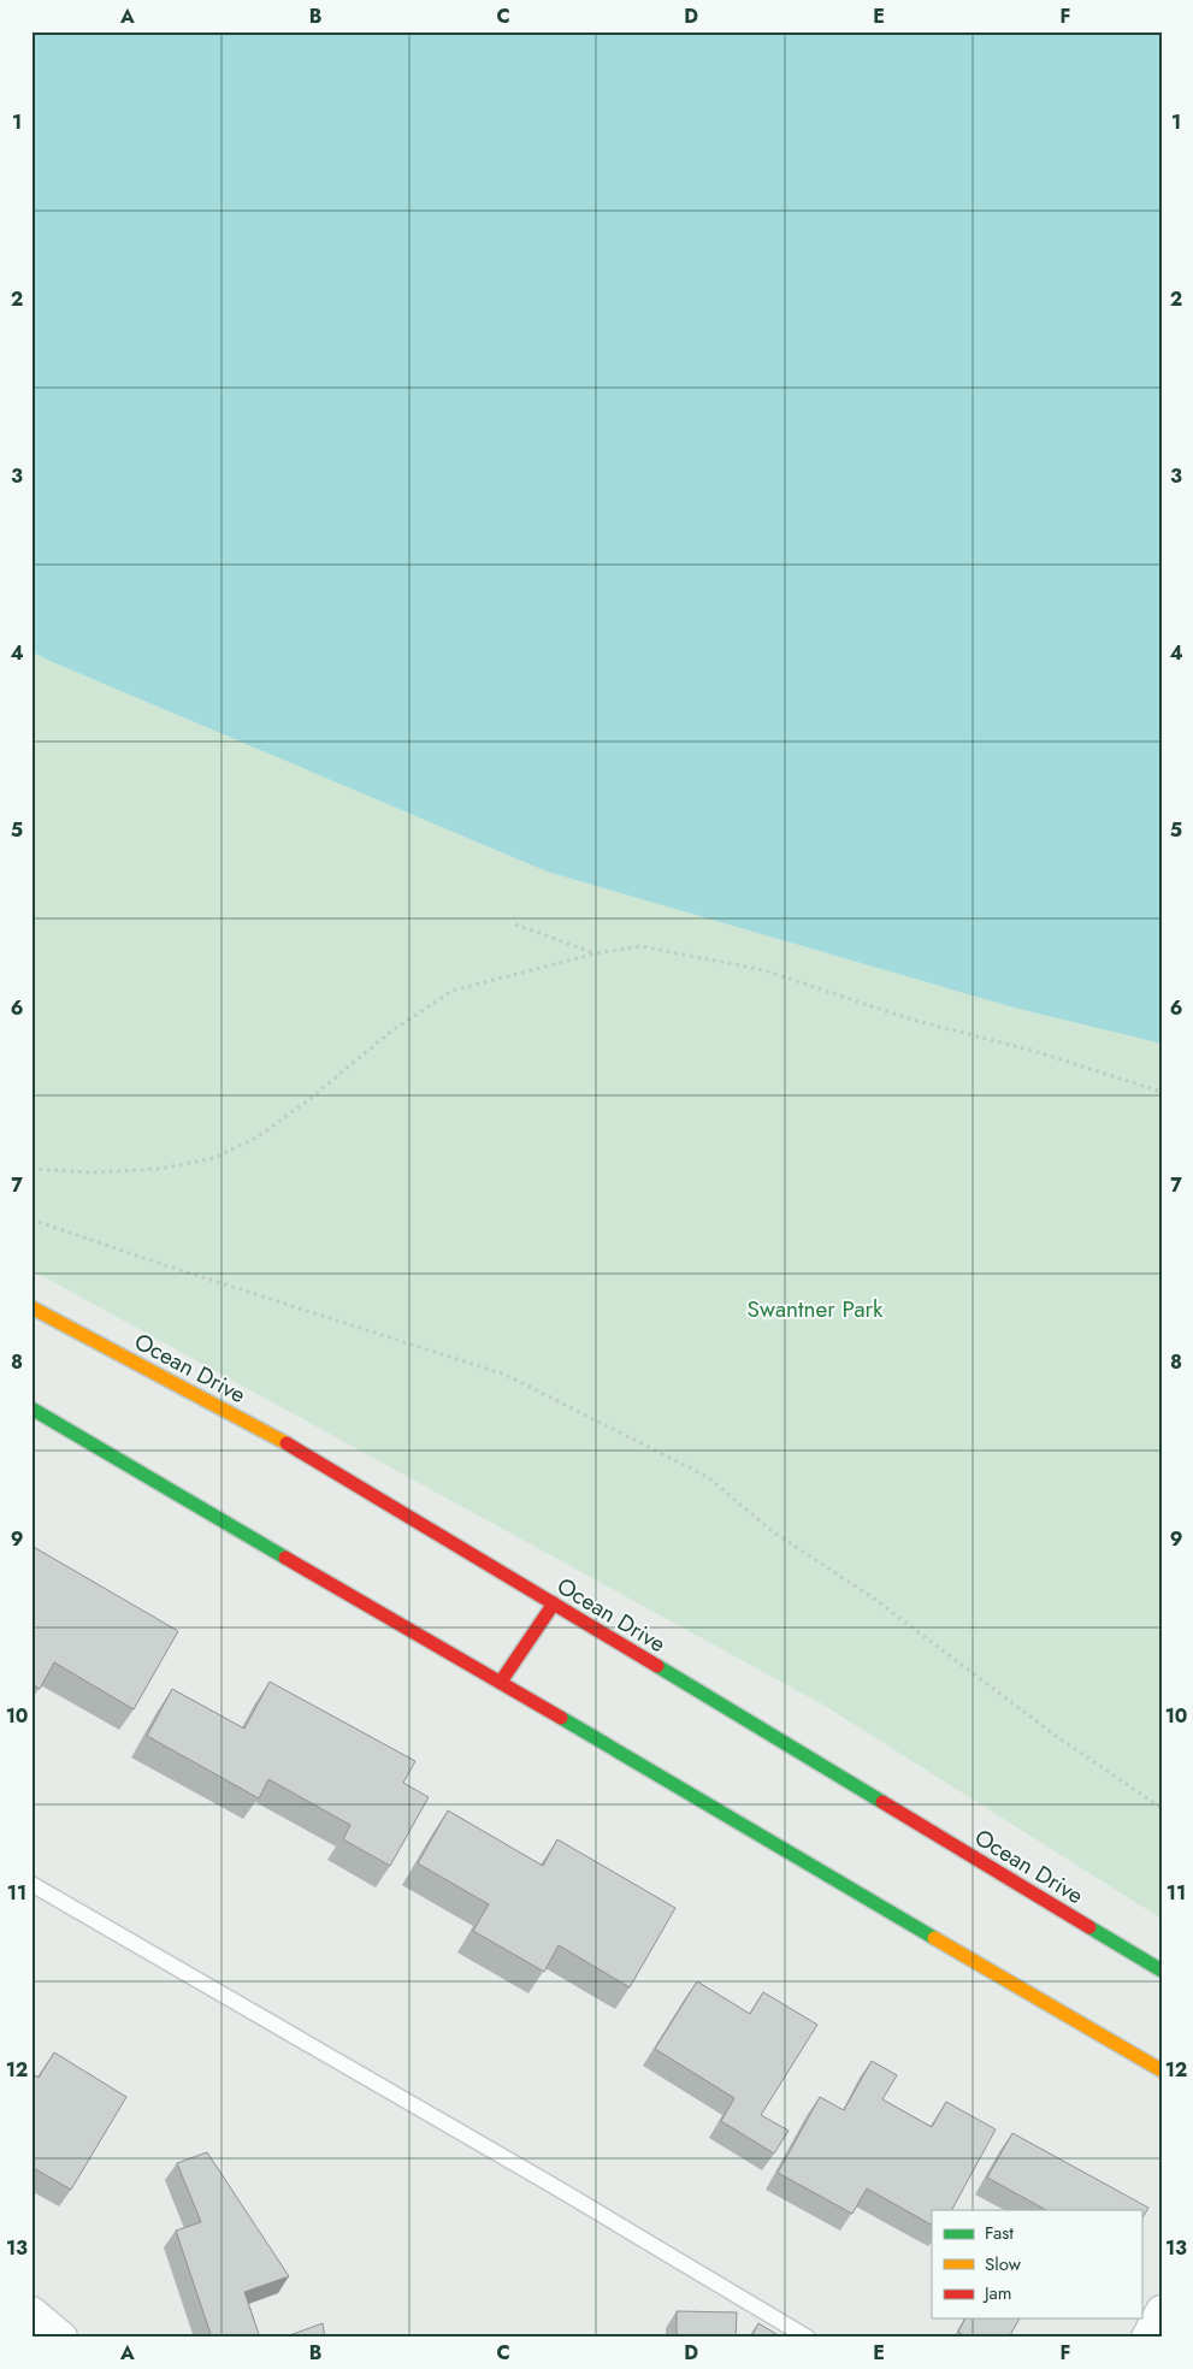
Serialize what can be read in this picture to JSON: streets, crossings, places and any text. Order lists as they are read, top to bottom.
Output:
{
  "streets": {
    "main road": ["Ocean Drive"]
  },
  "parks": ["Swantner Park"],
  "legend": ["Fast", "Slow", "Jam"],
  "grid": {
    "columns": [
      "A",
      "B",
      "C",
      "D",
      "E",
      "F"
    ],
    "rows": [
      "1",
      "2",
      "3",
      "4",
      "5",
      "6",
      "7",
      "8",
      "9",
      "10",
      "11",
      "12",
      "13"
    ]
  }
}
